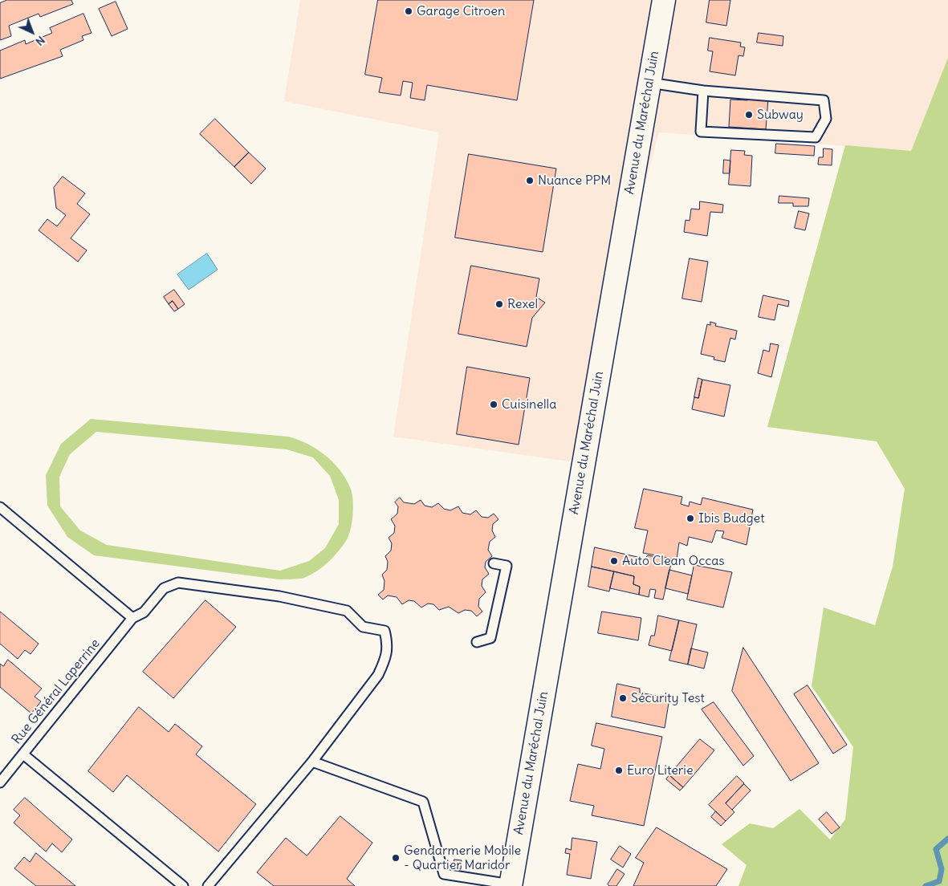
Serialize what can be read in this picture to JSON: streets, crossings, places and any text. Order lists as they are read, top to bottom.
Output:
{
  "streets": {
    "main road": ["Avenue du Maréchal Juin"],
    "lane": ["Rue Général Laperrine"]
  },
  "places": [
    "Garage Citroen",
    "Subway",
    "Nuance PPM",
    "Rexel",
    "Cuisinella",
    "Ibis Budget",
    "Auto Clean Occas",
    "Sécurity Test",
    "Euro Literie",
    "Gendarmerie Mobile - Quartier Maridor"
  ],
  "north": "bottom right"
}
